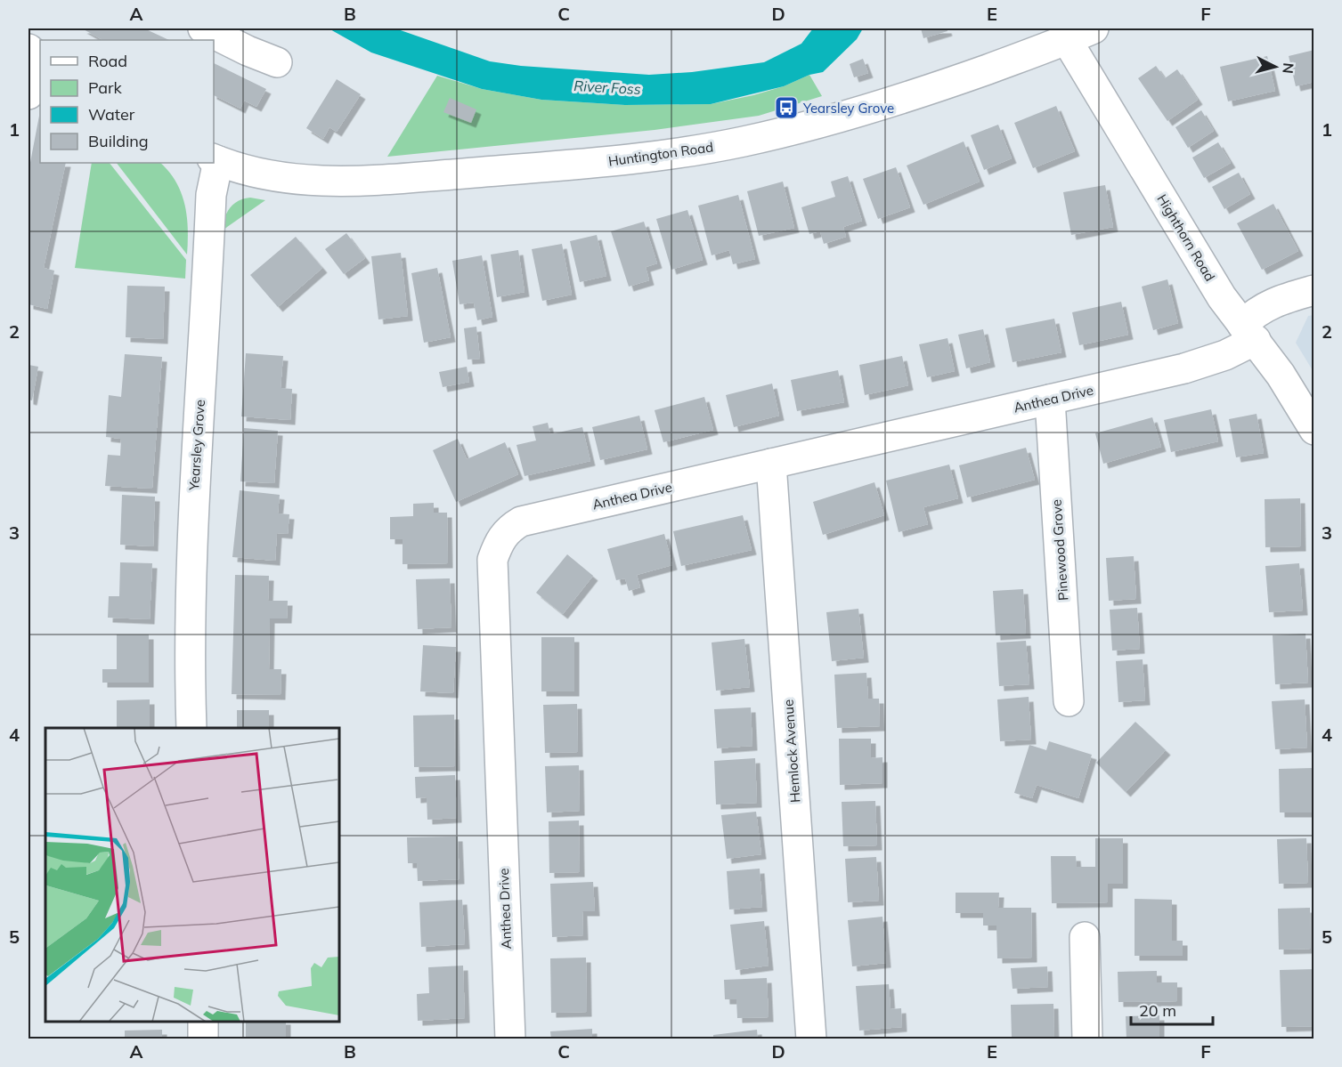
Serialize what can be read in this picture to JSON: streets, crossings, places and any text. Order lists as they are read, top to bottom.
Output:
{
  "streets": {
    "street": [
      "Huntington Road",
      "Highthorn Road",
      "Anthea Drive",
      "Yearsley Grove",
      "Pinewood Grove",
      "Hemlock Avenue"
    ]
  },
  "crossings": [
    ["Huntington Road", "Highthorn Road"],
    ["Huntington Road", "Yearsley Grove"],
    ["Highthorn Road", "Anthea Drive"],
    ["Anthea Drive", "Pinewood Grove"],
    ["Anthea Drive", "Hemlock Avenue"]
  ],
  "water": ["River Foss"],
  "places": {
    "bus stop": ["Yearsley Grove"]
  },
  "legend": [
    "Road",
    "Park",
    "Water",
    "Building"
  ],
  "scale_bar": "20 m",
  "north": "right",
  "grid": {
    "columns": [
      "A",
      "B",
      "C",
      "D",
      "E",
      "F"
    ],
    "rows": [
      "1",
      "2",
      "3",
      "4",
      "5"
    ]
  }
}
